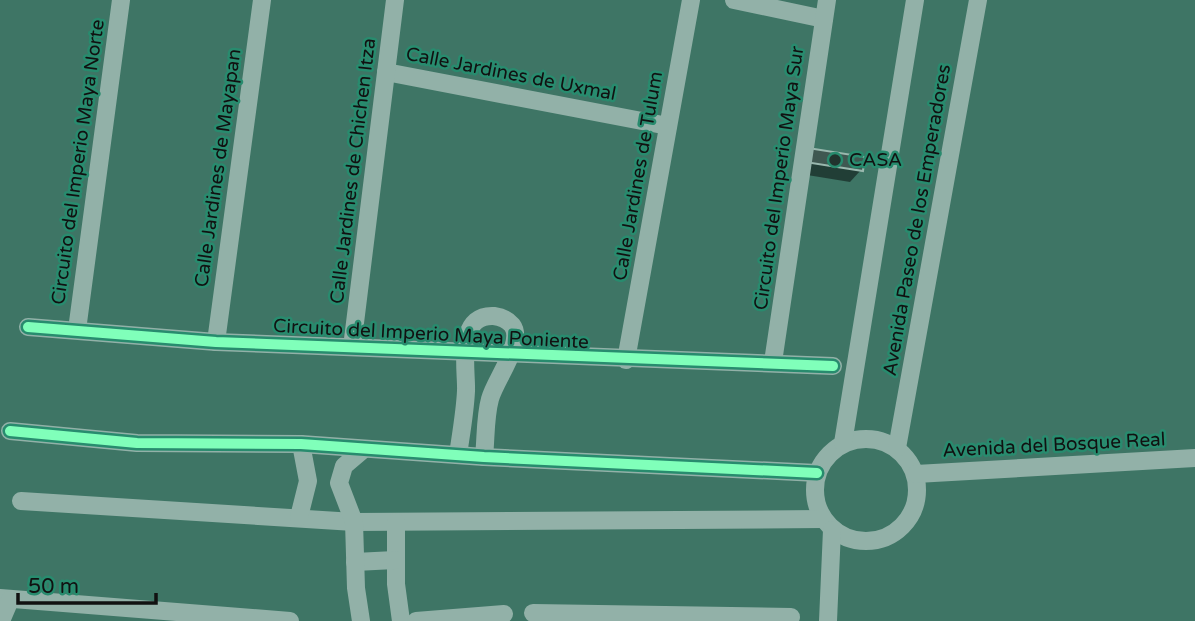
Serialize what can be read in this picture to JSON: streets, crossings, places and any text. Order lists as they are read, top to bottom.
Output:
{
  "streets": {
    "street": [
      "Calle Jardines de Uxmal",
      "Circuito del Imperio Maya Norte",
      "Calle Jardines de Mayapan",
      "Calle Jardines de Chichen Itza",
      "Calle Jardines de Tulum",
      "Circuito del Imperio Maya Sur",
      "Avenida Paseo de los Emperadores",
      "Circuito del Imperio Maya Poniente",
      "Avenida del Bosque Real"
    ]
  },
  "crossings": [
    ["Calle Jardines de Uxmal", "Calle Jardines de Chichen Itza"],
    ["Calle Jardines de Uxmal", "Calle Jardines de Tulum"],
    ["Circuito del Imperio Maya Norte", "Circuito del Imperio Maya Poniente"],
    ["Calle Jardines de Mayapan", "Circuito del Imperio Maya Poniente"],
    ["Calle Jardines de Chichen Itza", "Circuito del Imperio Maya Poniente"],
    ["Calle Jardines de Tulum", "Circuito del Imperio Maya Poniente"],
    ["Circuito del Imperio Maya Sur", "Circuito del Imperio Maya Poniente"],
    ["Avenida Paseo de los Emperadores", "Avenida del Bosque Real"]
  ],
  "places": ["CASA"],
  "scale_bar": "50 m"
}
